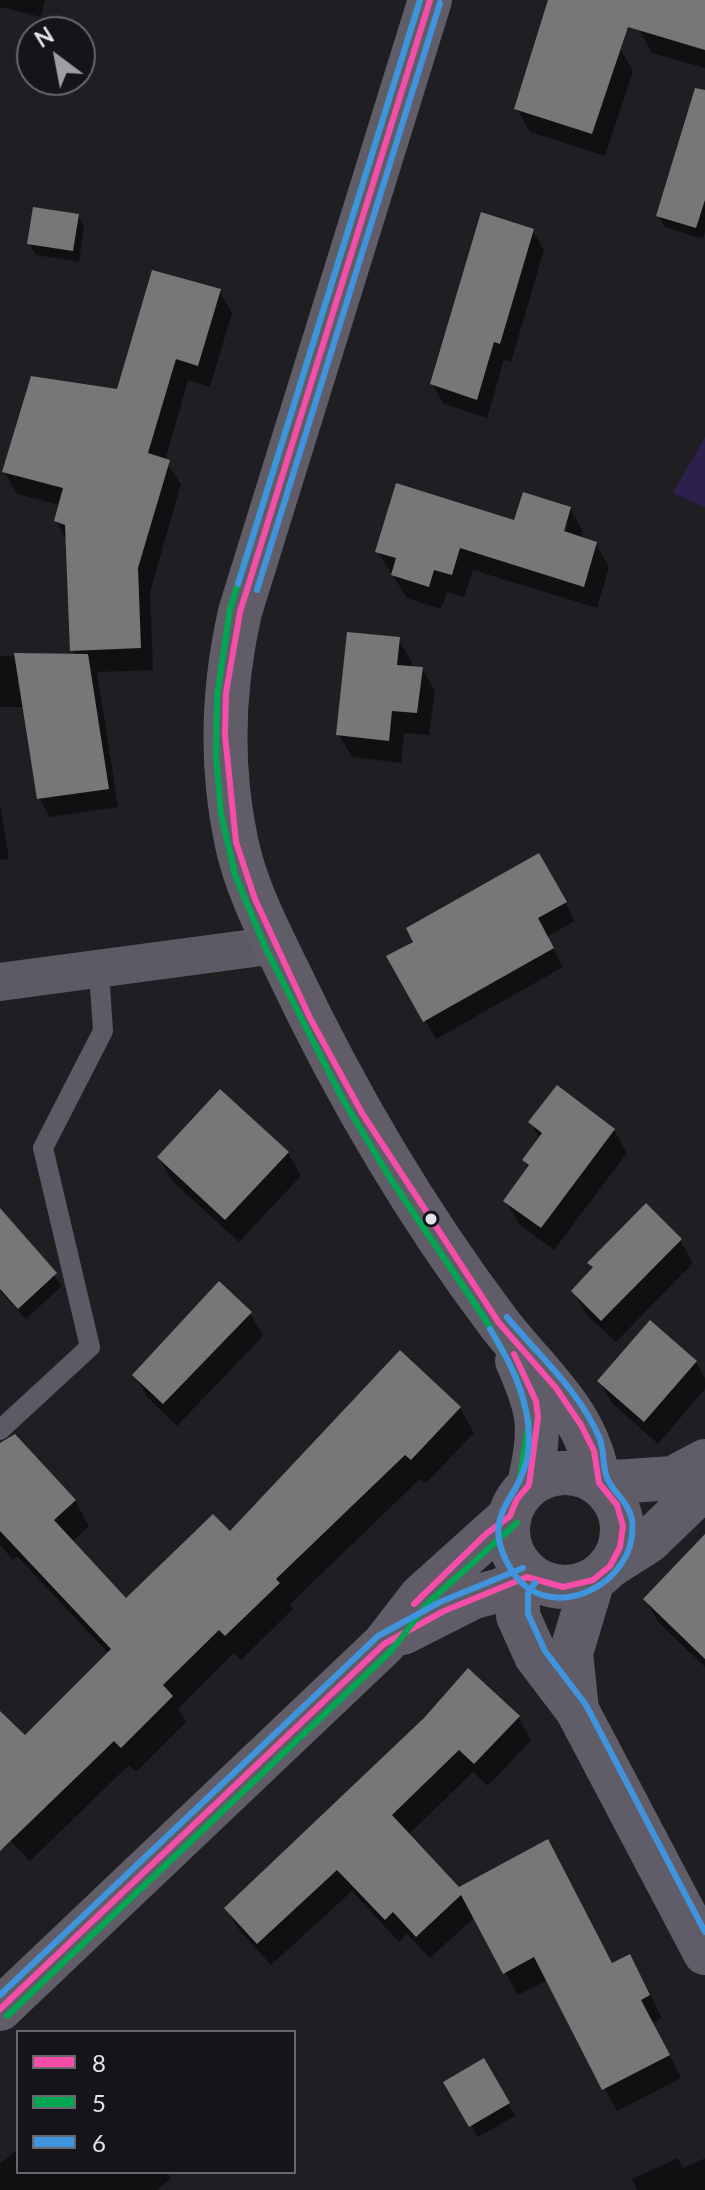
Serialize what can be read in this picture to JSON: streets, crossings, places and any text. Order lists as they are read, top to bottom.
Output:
{
  "lines": ["transit line 8", "transit line 5", "transit line 6"],
  "legend": ["8", "5", "6"],
  "north": "top left"
}
